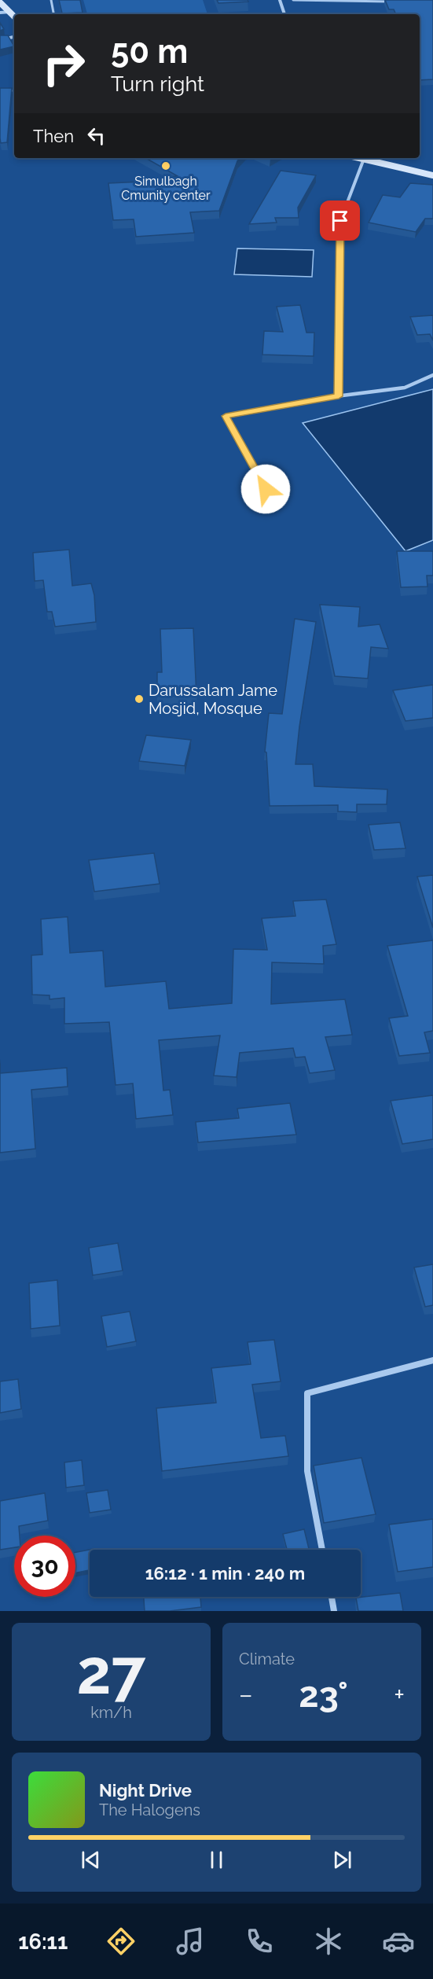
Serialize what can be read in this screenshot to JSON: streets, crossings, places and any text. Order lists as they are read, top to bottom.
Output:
{
  "places": ["Simulbagh Cmunity center", "Darussalam Jame Mosjid, Mosque"],
  "page": {
    "turn": ["50 m", "Turn right"],
    "then": "Then",
    "limit": "30",
    "trip": "16:12 · 1 min · 240 m",
    "tile": [
      ["27", "km/h"],
      "Climate"
    ],
    "heat": ["−", "23°", "+"],
    "song": ["Night Drive", "The Halogens"],
    "tabs": "16:11"
  }
}
